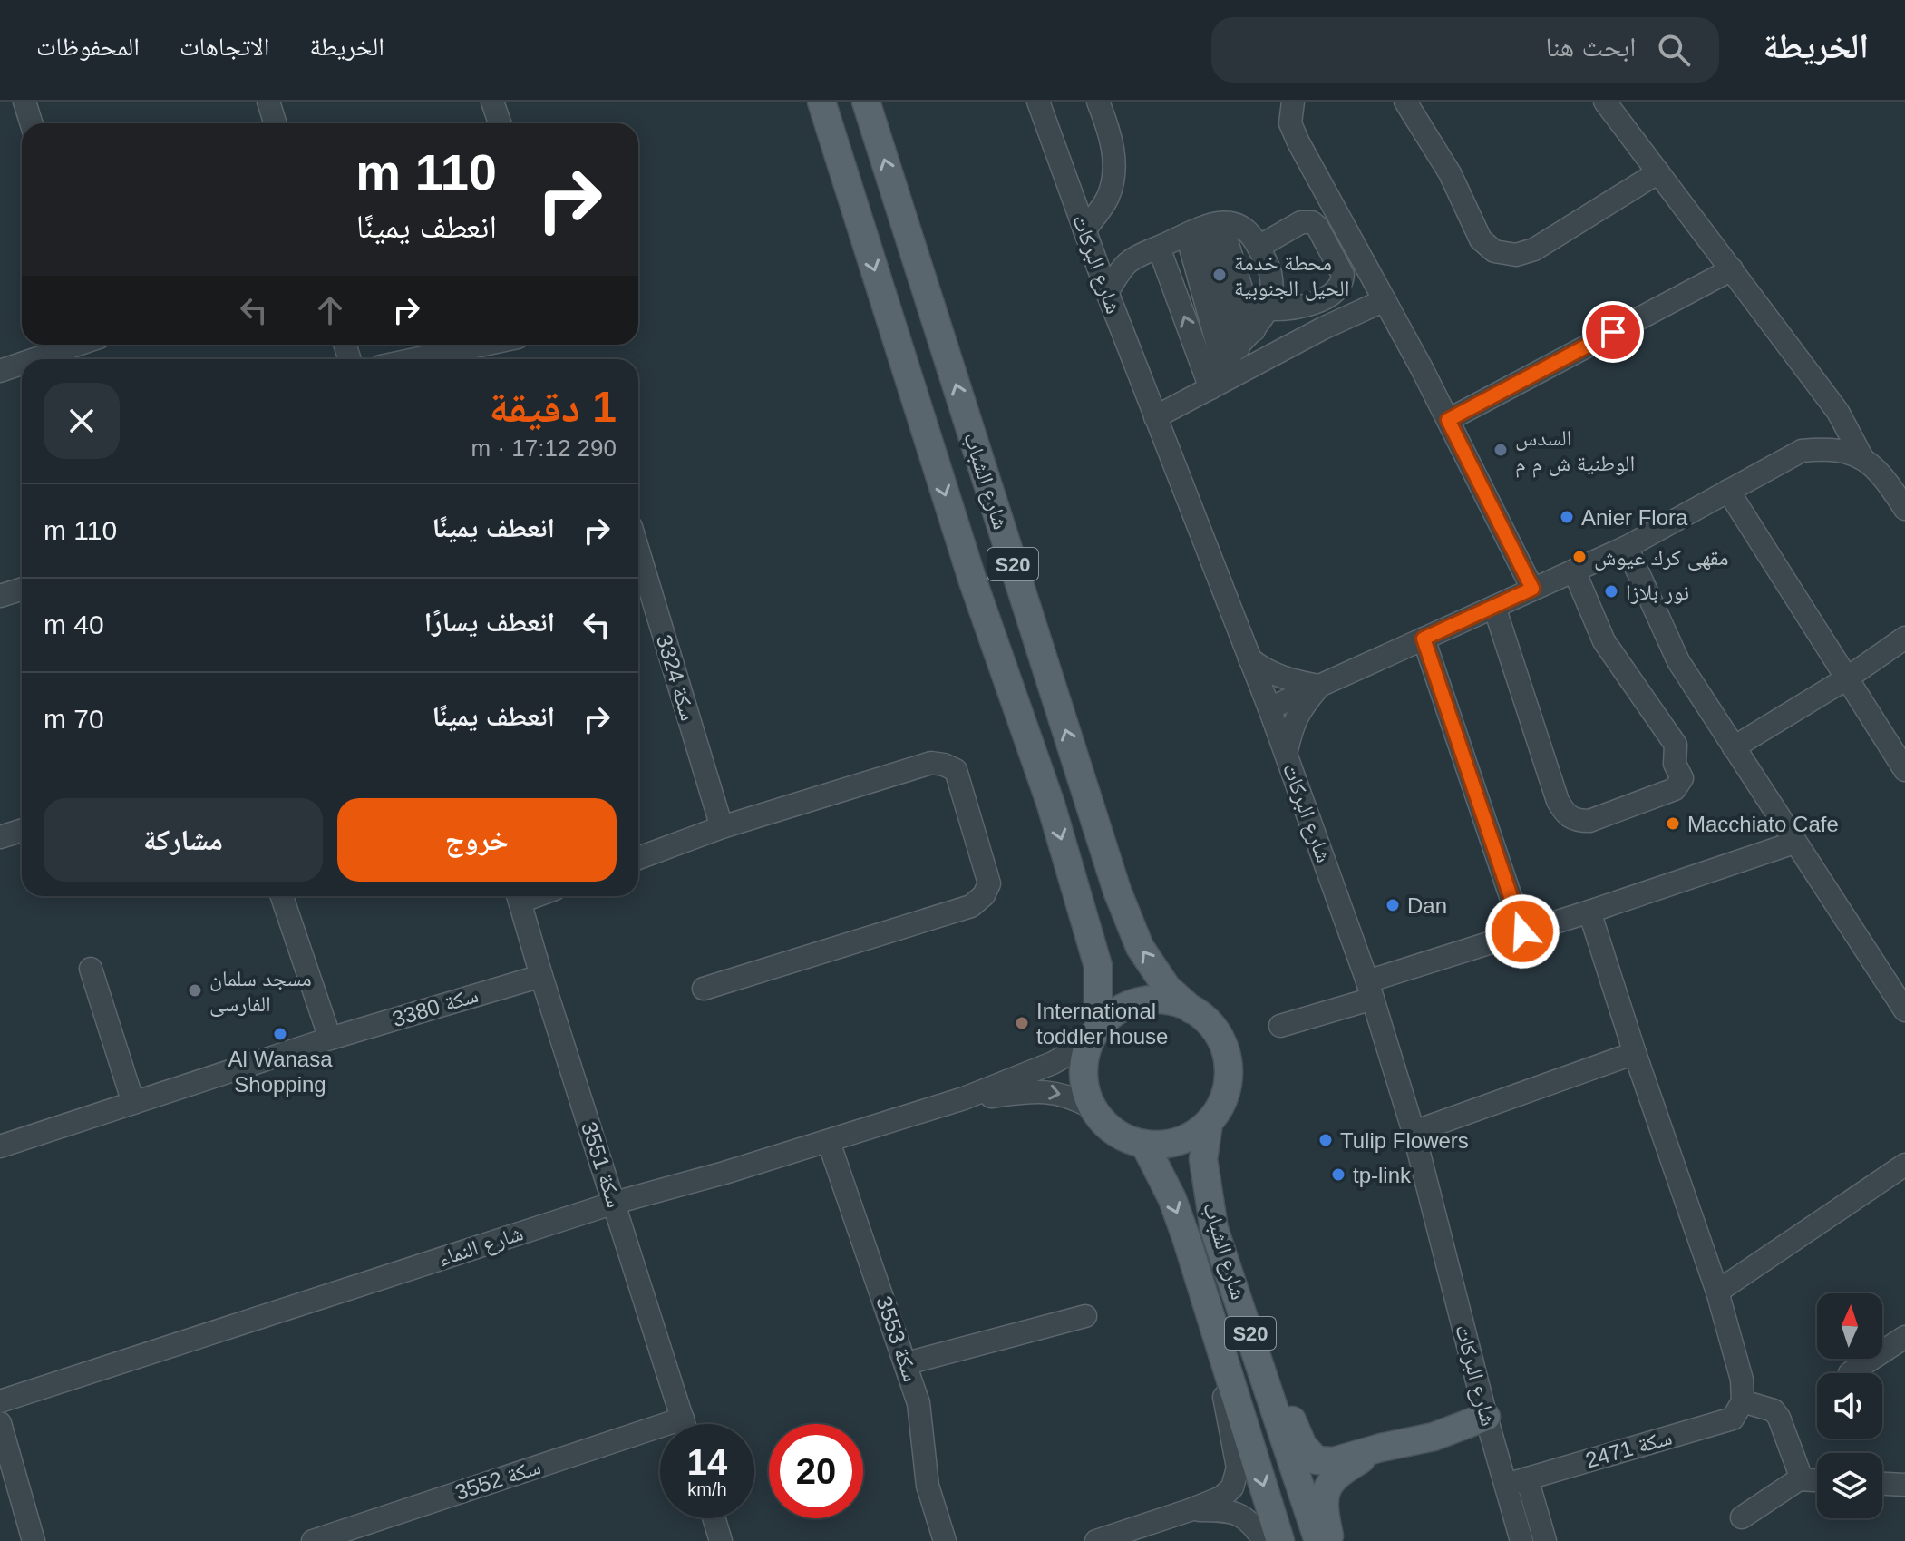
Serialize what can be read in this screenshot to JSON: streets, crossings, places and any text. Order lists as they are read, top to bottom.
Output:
{
  "streets": {
    "main road": ["شارع الشباب", "S20"],
    "street": [
      "شارع البركات",
      "سكة 3324",
      "سكة 3380",
      "سكة 3551",
      "شارع النماء",
      "سكة 3553",
      "سكة 2471",
      "سكة 3552"
    ]
  },
  "crossings": [
    ["شارع البركات", "سكة 2471"],
    ["شارع الشباب", "S20"],
    ["شارع الشباب", "شارع النماء"],
    ["S20", "شارع النماء"],
    ["سكة 3380", "سكة 3551"],
    ["سكة 3551", "شارع النماء"],
    ["سكة 3551", "سكة 3552"],
    ["شارع النماء", "سكة 3553"]
  ],
  "places": [
    "محطة خدمة الحيل الجنوبية",
    "السدس الوطنیة ش م م",
    "Anier Flora",
    "مقهى كرك عيوش",
    "نور بلازا",
    "Macchiato Cafe",
    "Dan",
    "مسجد سلمان الفارسى",
    "International toddler house",
    "Al Wanasa Shopping",
    "Tulip Flowers",
    "tp-link"
  ],
  "north": "top",
  "page": {
    "header": "الخريطة",
    "search": "ابحث هنا",
    "nav": ["الخريطة", "الاتجاهات", "المحفوظات"],
    "turn": ["110 m", "انعطف يمينًا"],
    "heading": ["1 دقيقة", "290 m · 17:12"],
    "list": [
      {
        "name": "انعطف يمينًا",
        "value": "110 m"
      },
      {
        "name": "انعطف يسارًا",
        "value": "40 m"
      },
      {
        "name": "انعطف يمينًا",
        "value": "70 m"
      }
    ],
    "buttons": ["خروج", "مشاركة"],
    "speed": "14 km/h",
    "limit": "20"
  }
}
